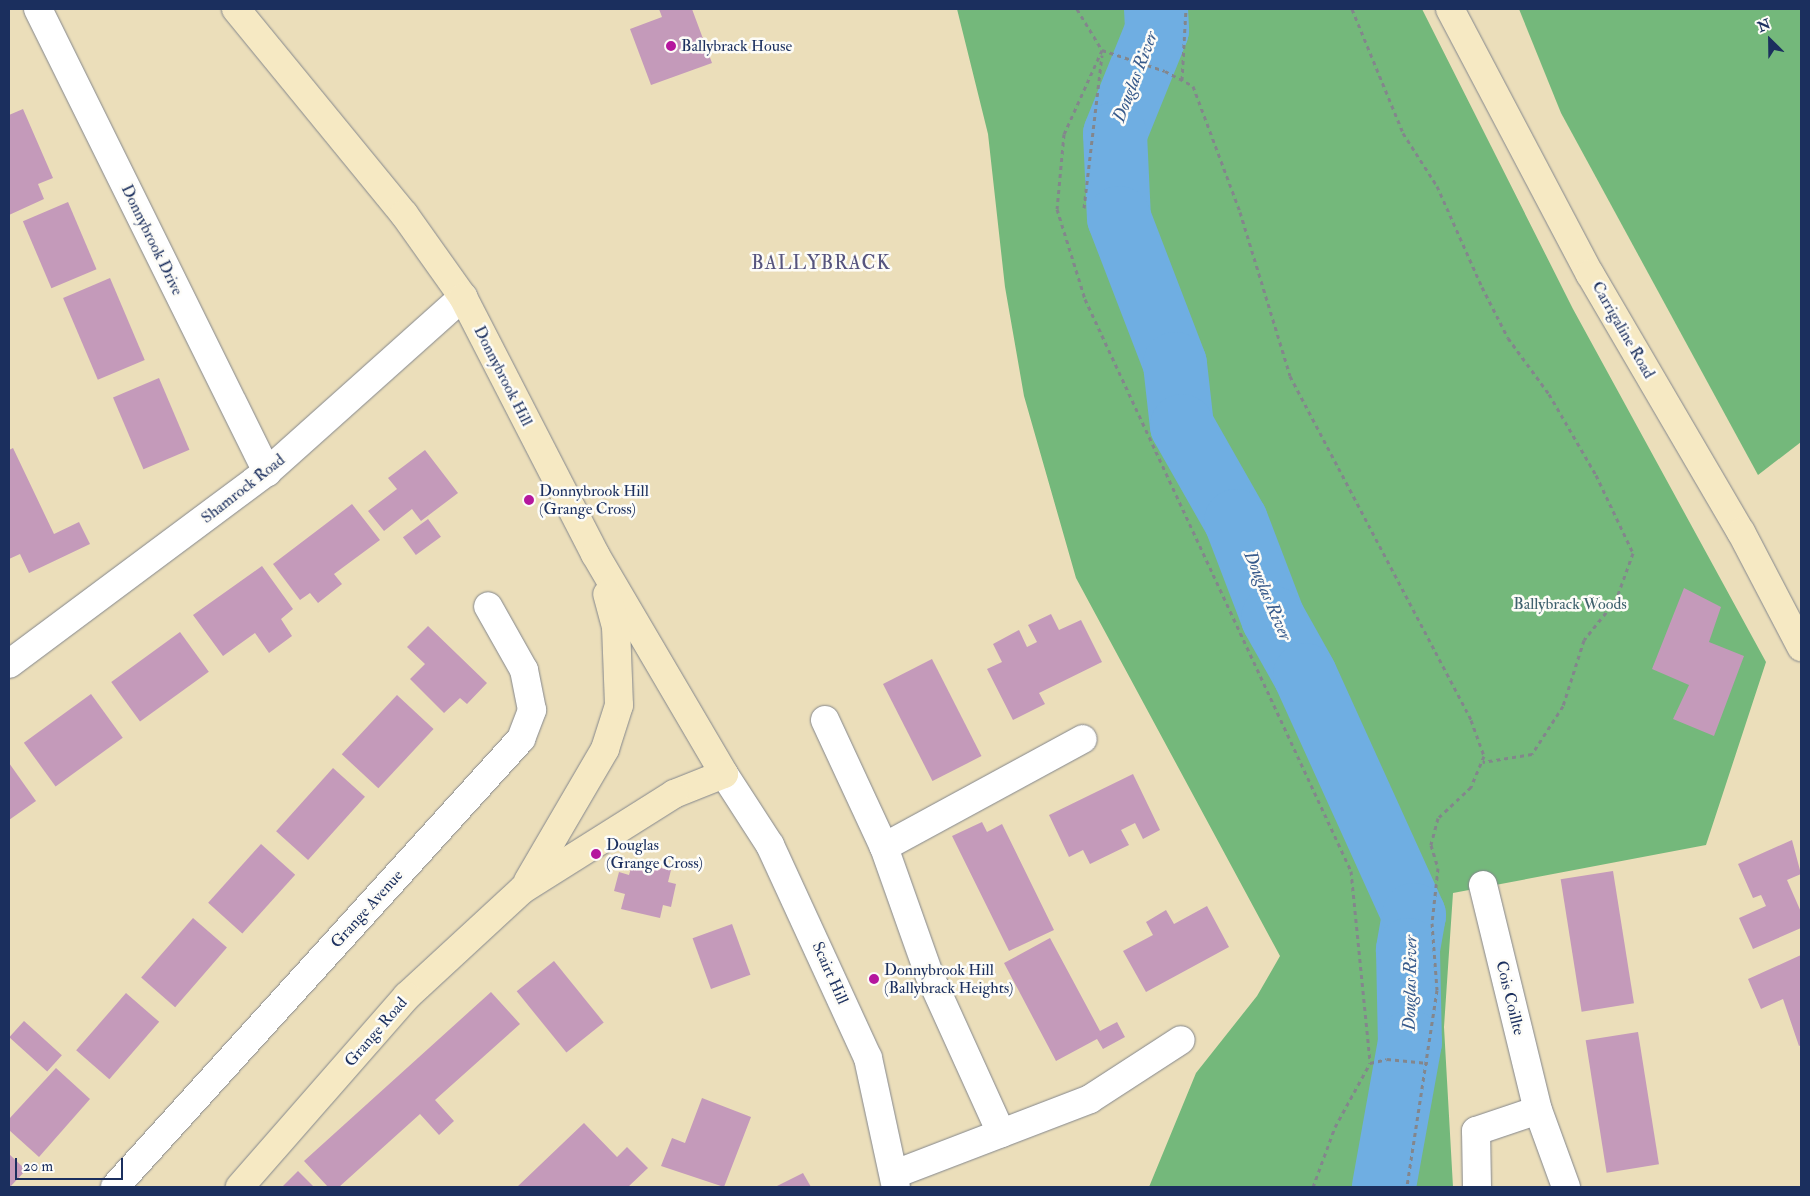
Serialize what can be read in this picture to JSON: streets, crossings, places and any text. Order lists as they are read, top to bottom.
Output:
{
  "streets": {
    "main road": ["Carrigaline Road", "Donnybrook Hill", "Grange Road"],
    "street": [
      "Donnybrook Drive",
      "Shamrock Road",
      "Grange Avenue",
      "Scairt Hill",
      "Cois Coillte"
    ]
  },
  "crossings": [
    ["Donnybrook Drive", "Shamrock Road"],
    ["Donnybrook Hill", "Shamrock Road"],
    ["Donnybrook Hill", "Scairt Hill"],
    ["Donnybrook Hill", "Grange Road"],
    ["Scairt Hill", "Grange Road"]
  ],
  "districts": ["BALLYBRACK"],
  "water": ["Douglas River"],
  "parks": ["Ballybrack Woods"],
  "places": [
    "Ballybrack House",
    "Donnybrook Hill (Grange Cross)",
    "Douglas (Grange Cross)",
    "Donnybrook Hill (Ballybrack Heights)"
  ],
  "scale_bar": "20 m",
  "north": "top left"
}
